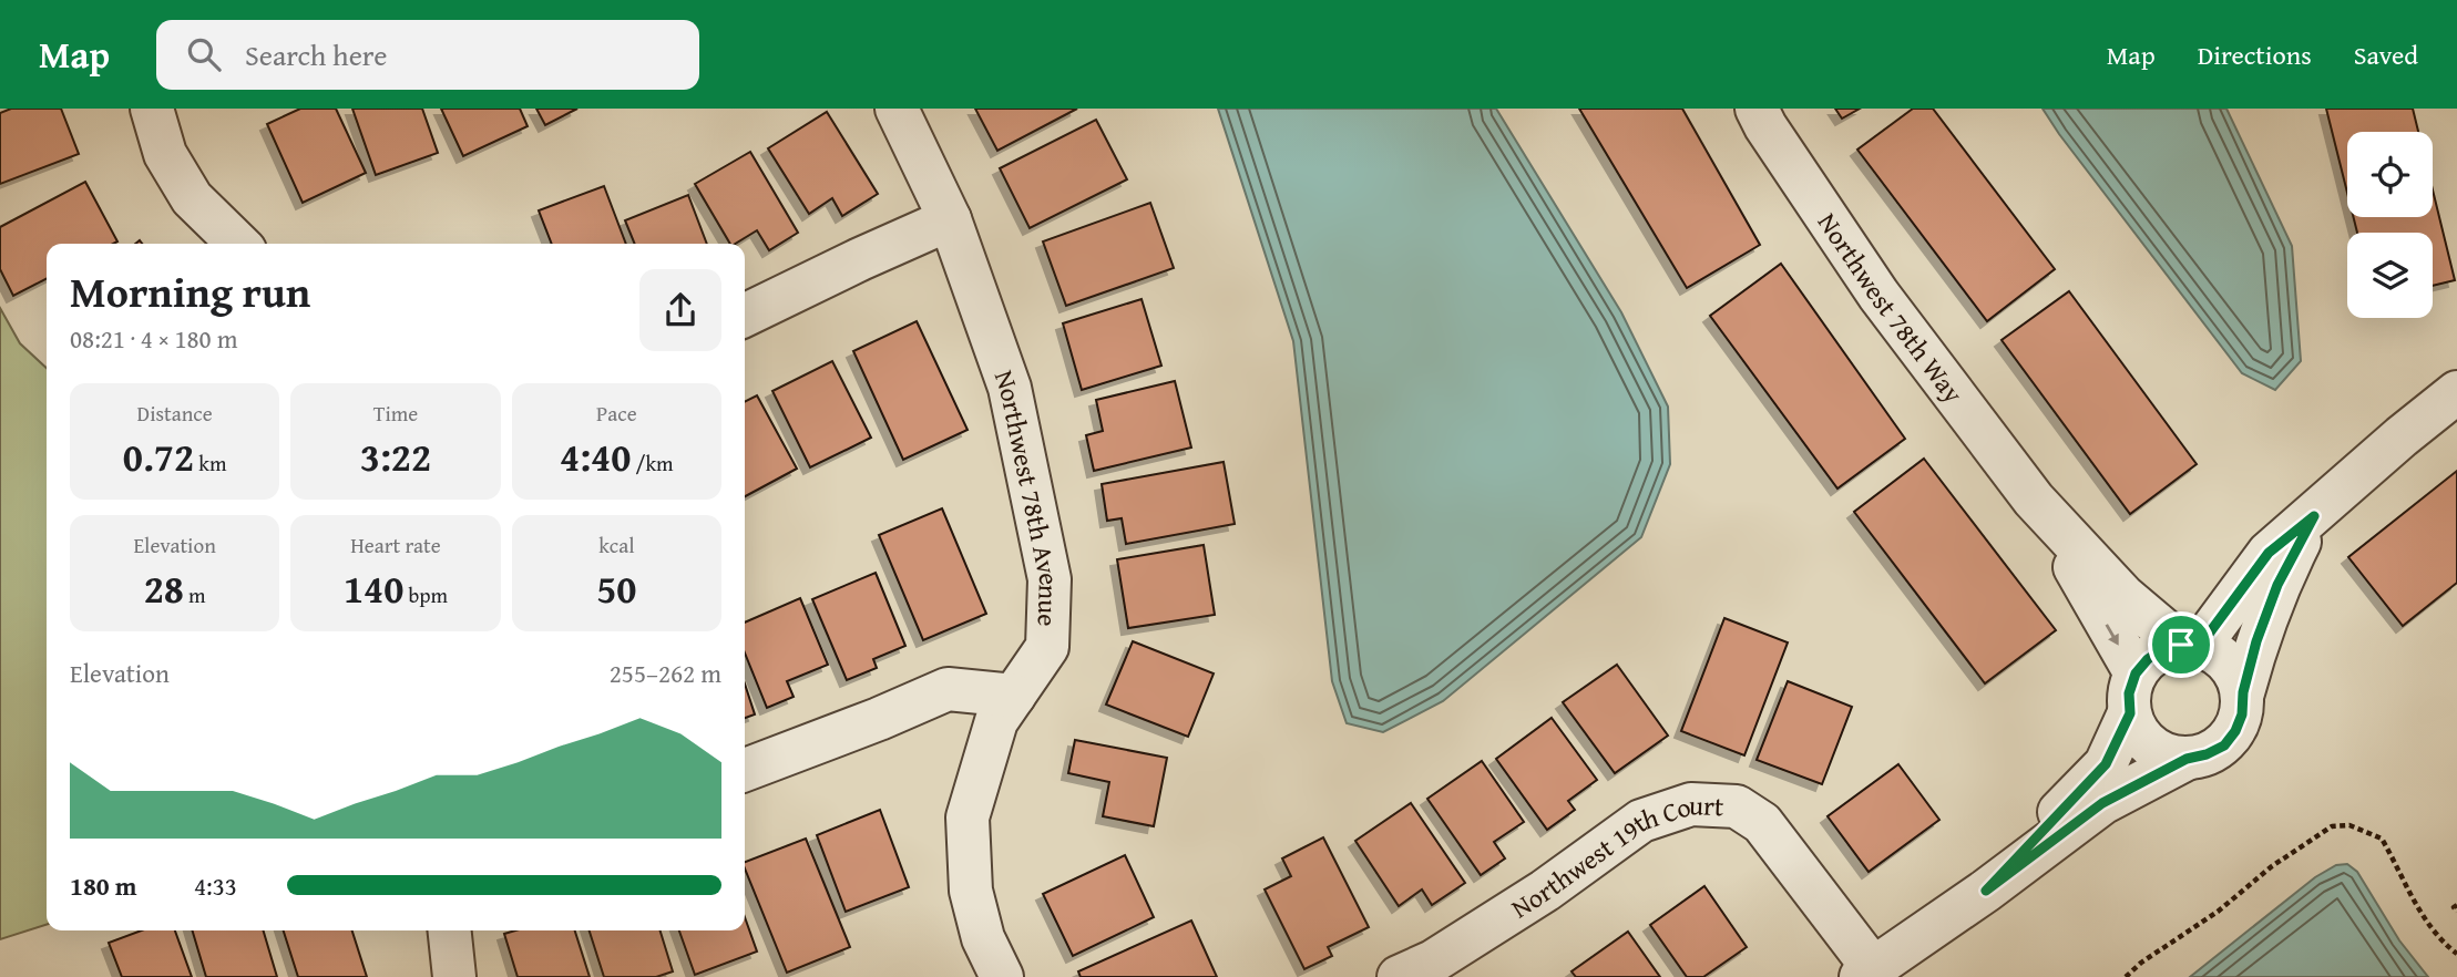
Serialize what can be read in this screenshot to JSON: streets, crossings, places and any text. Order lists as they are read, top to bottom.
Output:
{
  "streets": {
    "street": ["Northwest 78th Way", "Northwest 78th Avenue", "Northwest 19th Court"]
  },
  "page": {
    "header": "Map",
    "search": "Search here",
    "nav": ["Map", "Directions", "Saved"],
    "heading": ["Morning run", "08:21 · 4 × 180 m"],
    "stats": [
      ["Distance", "0.72 km"],
      ["Time", "3:22"],
      ["Pace", "4:40 /km"],
      ["Elevation", "28 m"],
      ["Heart rate", "140 bpm"],
      ["kcal", "50"]
    ],
    "chart": ["Elevation", "255–262 m"],
    "list": [
      {
        "name": "180 m",
        "note": "4:33"
      }
    ]
  }
}
